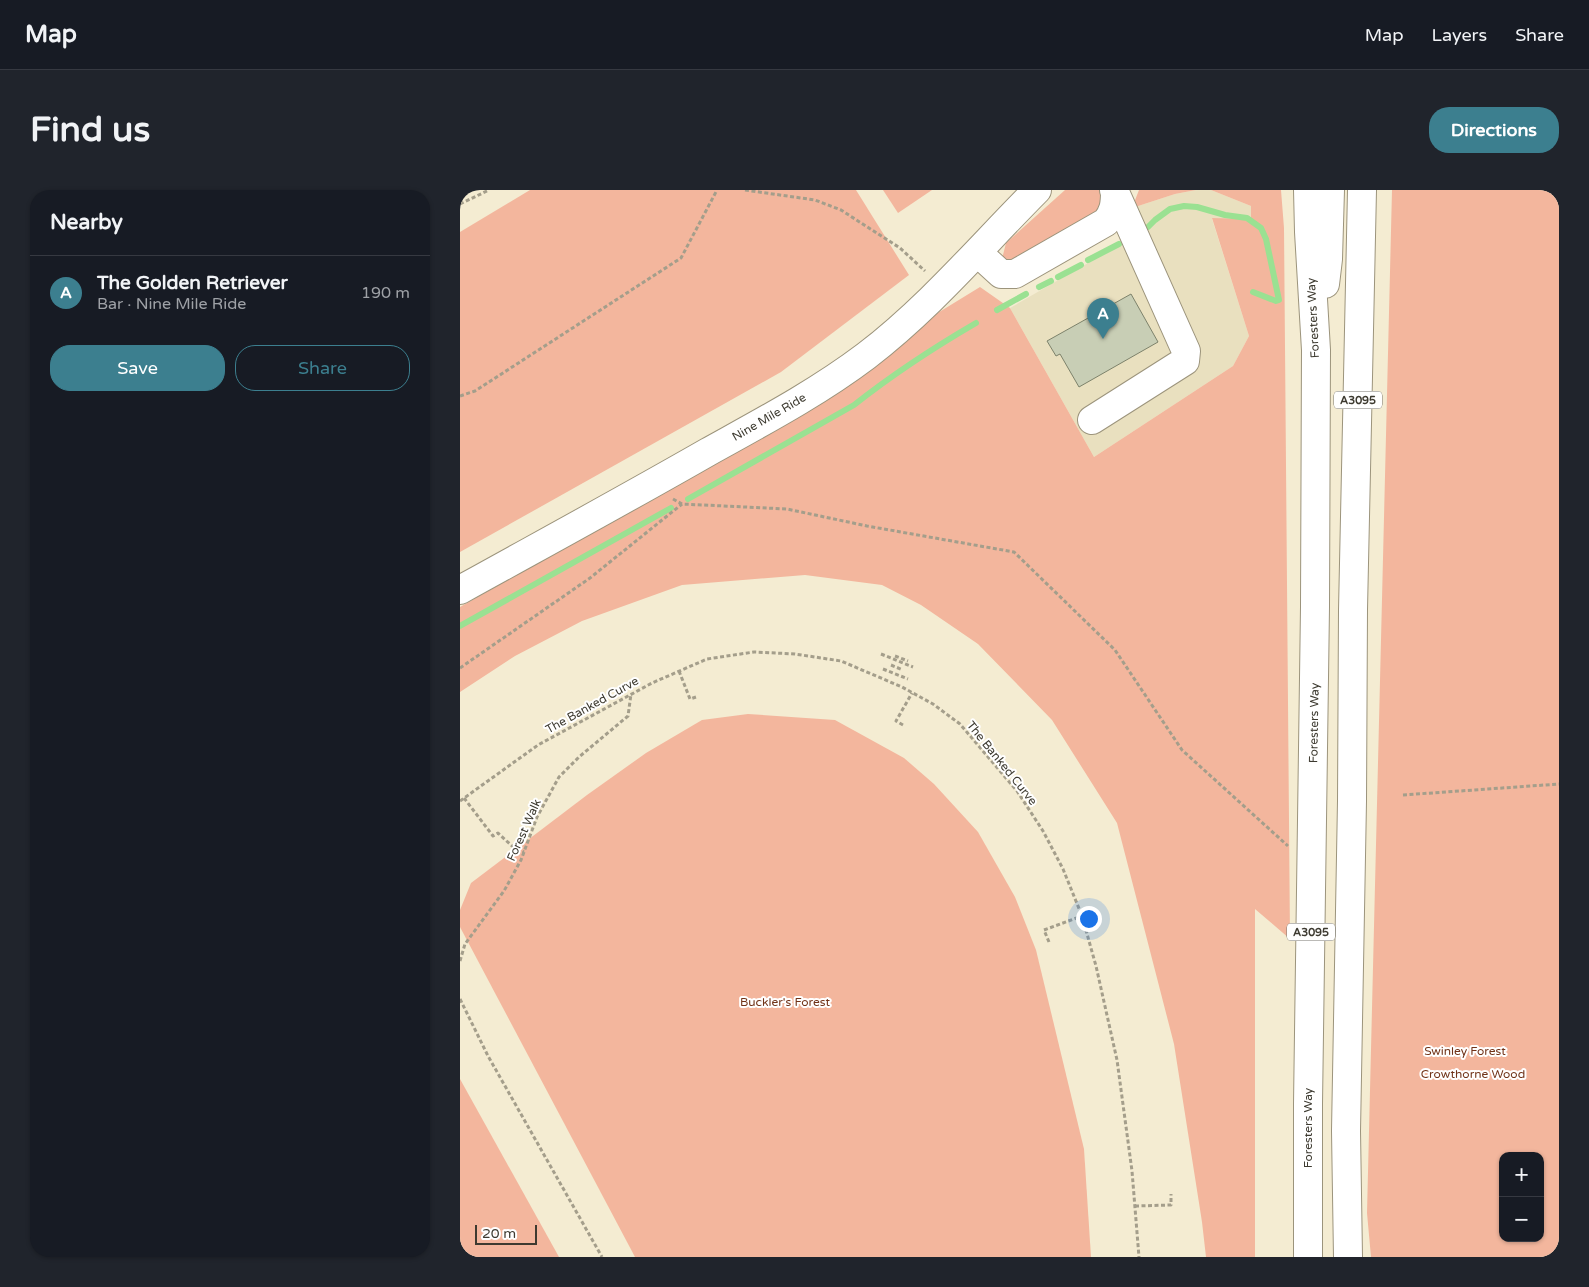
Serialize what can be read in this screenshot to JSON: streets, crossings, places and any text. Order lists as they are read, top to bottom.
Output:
{
  "streets": {
    "main road": ["Foresters Way", "A3095", "Nine Mile Ride"],
    "path": ["The Banked Curve", "Forest Walk"]
  },
  "crossings": [
    ["The Banked Curve", "Forest Walk"]
  ],
  "parks": ["Buckler's Forest", "Swinley Forest", "Crowthorne Wood"],
  "scale_bar": "20 m",
  "page": {
    "header": "Map",
    "nav": ["Map", "Layers", "Share"],
    "buttons": [
      "Directions",
      ["Save", "Share"]
    ],
    "title": "Find us",
    "heading": "Nearby",
    "list": [
      {
        "mark": "A",
        "name": "The Golden Retriever",
        "note": "Bar · Nine Mile Ride",
        "value": "190 m"
      }
    ],
    "pins": "A",
    "map_buttons": ["+", "−"],
    "scale": "20 m"
  }
}
